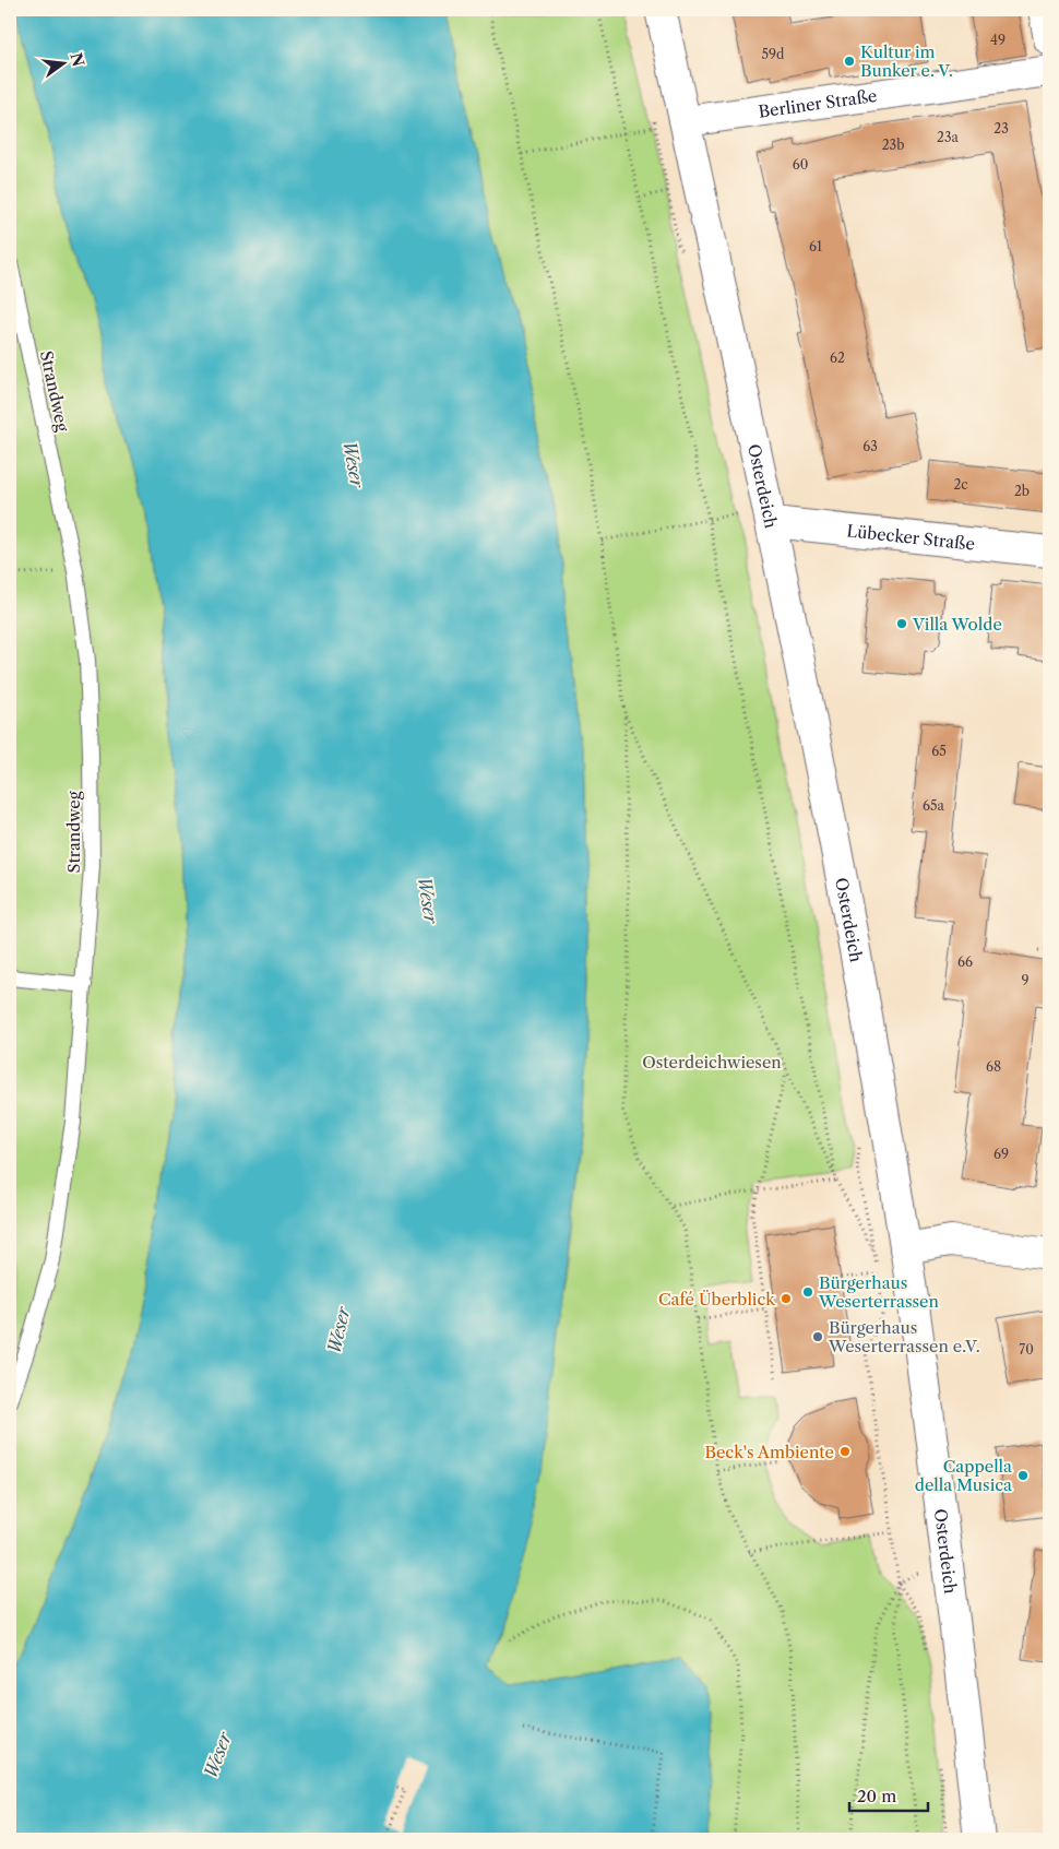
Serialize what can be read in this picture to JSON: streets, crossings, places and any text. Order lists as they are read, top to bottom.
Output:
{
  "streets": {
    "main road": ["Berliner Straße", "Osterdeich", "Lübecker Straße"],
    "lane": ["Strandweg"]
  },
  "crossings": [
    ["Berliner Straße", "Osterdeich"],
    ["Osterdeich", "Lübecker Straße"]
  ],
  "water": ["Weser"],
  "parks": ["Osterdeichwiesen"],
  "places": [
    "Kultur im Bunker e. V.",
    "Villa Wolde",
    "Bürgerhaus Weserterrassen",
    "Café Überblick",
    "Bürgerhaus Weserterrassen e.V.",
    "Beck's Ambiente",
    "Cappella della Musica"
  ],
  "house_numbers": [
    "49",
    "59d",
    "23",
    "23a",
    "23b",
    "60",
    "61",
    "62",
    "63",
    "2c",
    "2b",
    "65",
    "65a",
    "66",
    "9",
    "68",
    "69",
    "70"
  ],
  "scale_bar": "20 m",
  "north": "right"
}
